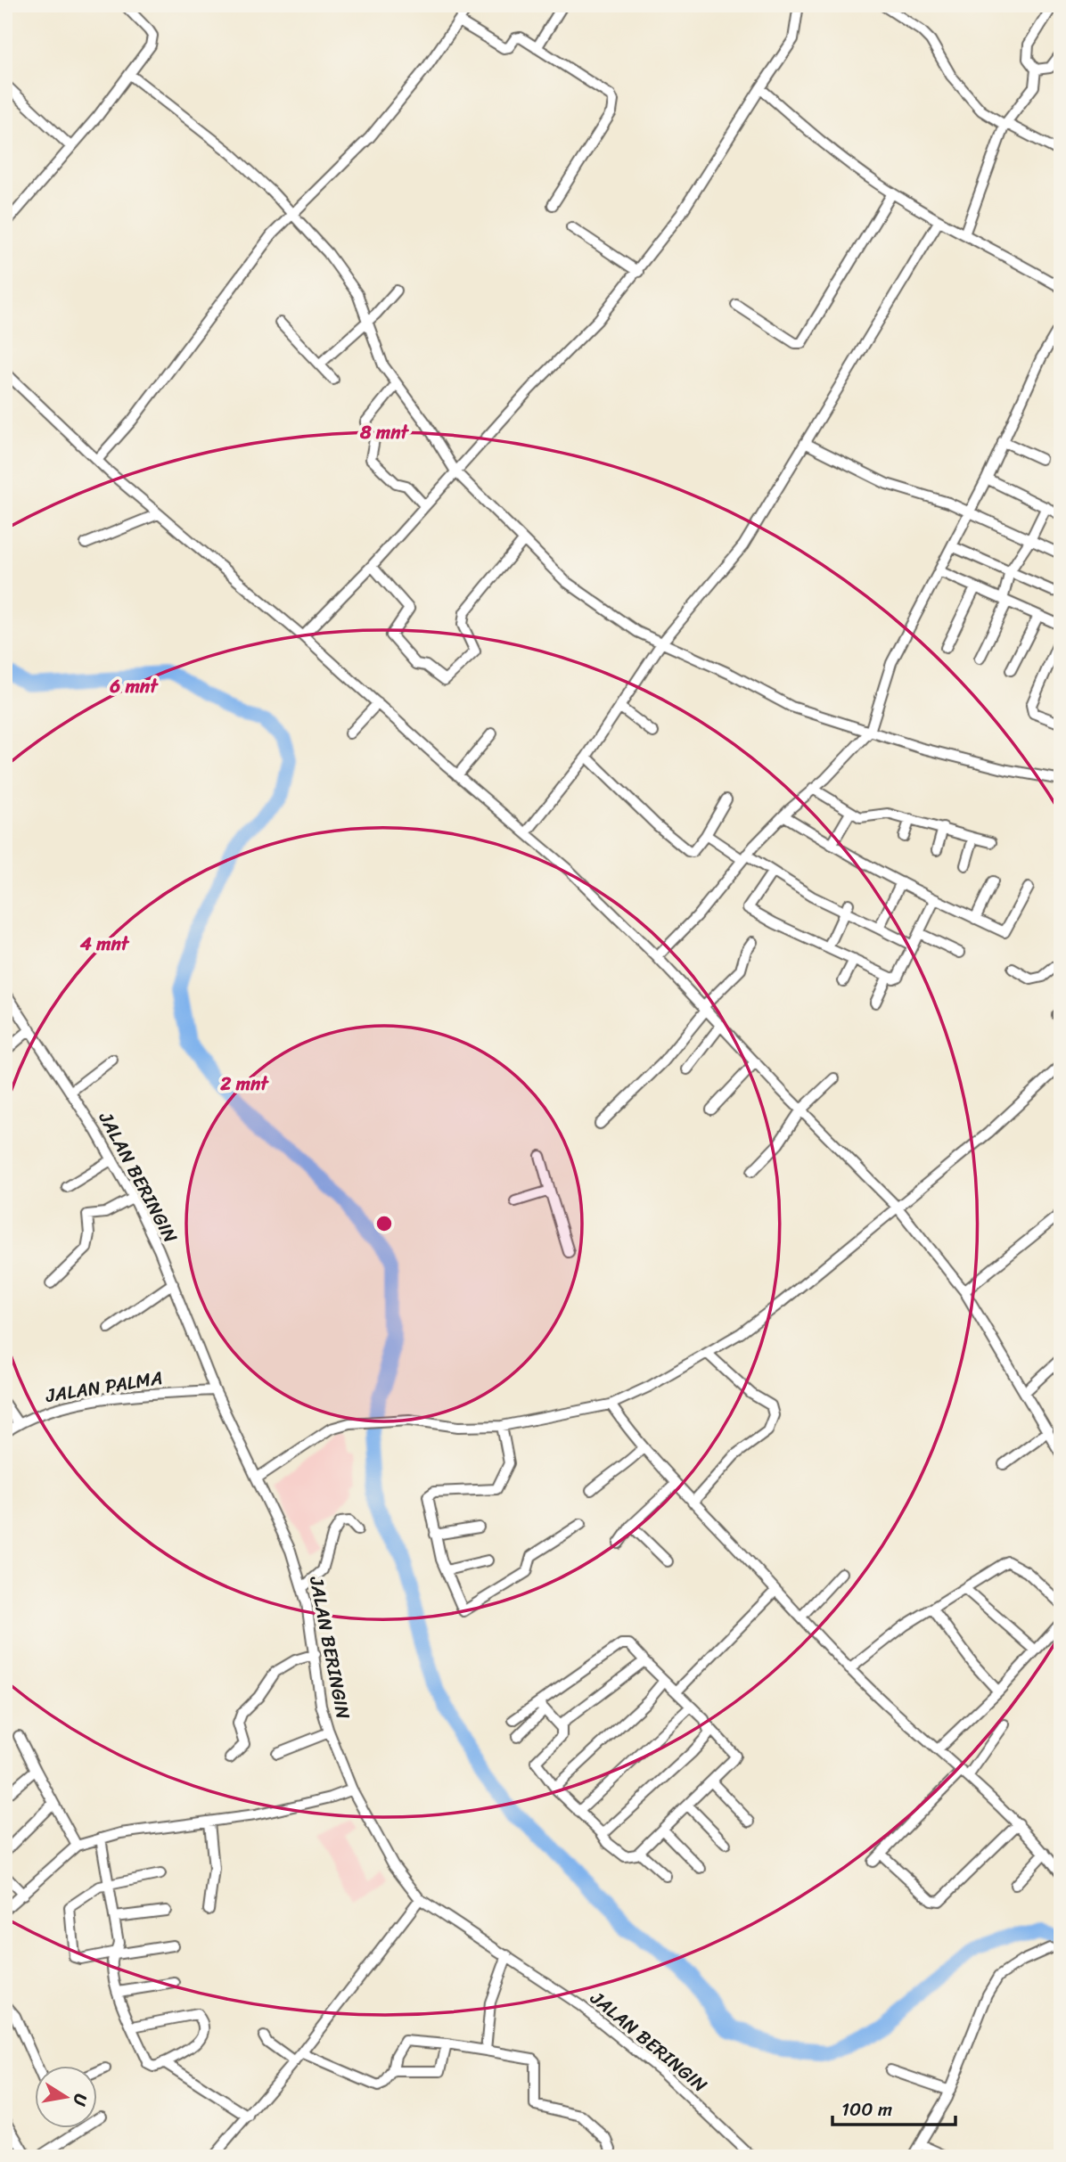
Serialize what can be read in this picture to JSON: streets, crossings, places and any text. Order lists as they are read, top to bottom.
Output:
{
  "streets": {
    "street": ["JALAN BERINGIN", "JALAN PALMA"]
  },
  "crossings": [
    ["JALAN BERINGIN", "JALAN PALMA"]
  ],
  "scale_bar": "100 m",
  "north": "right",
  "rings": [
    "8 mnt",
    "6 mnt",
    "4 mnt",
    "2 mnt"
  ]
}
